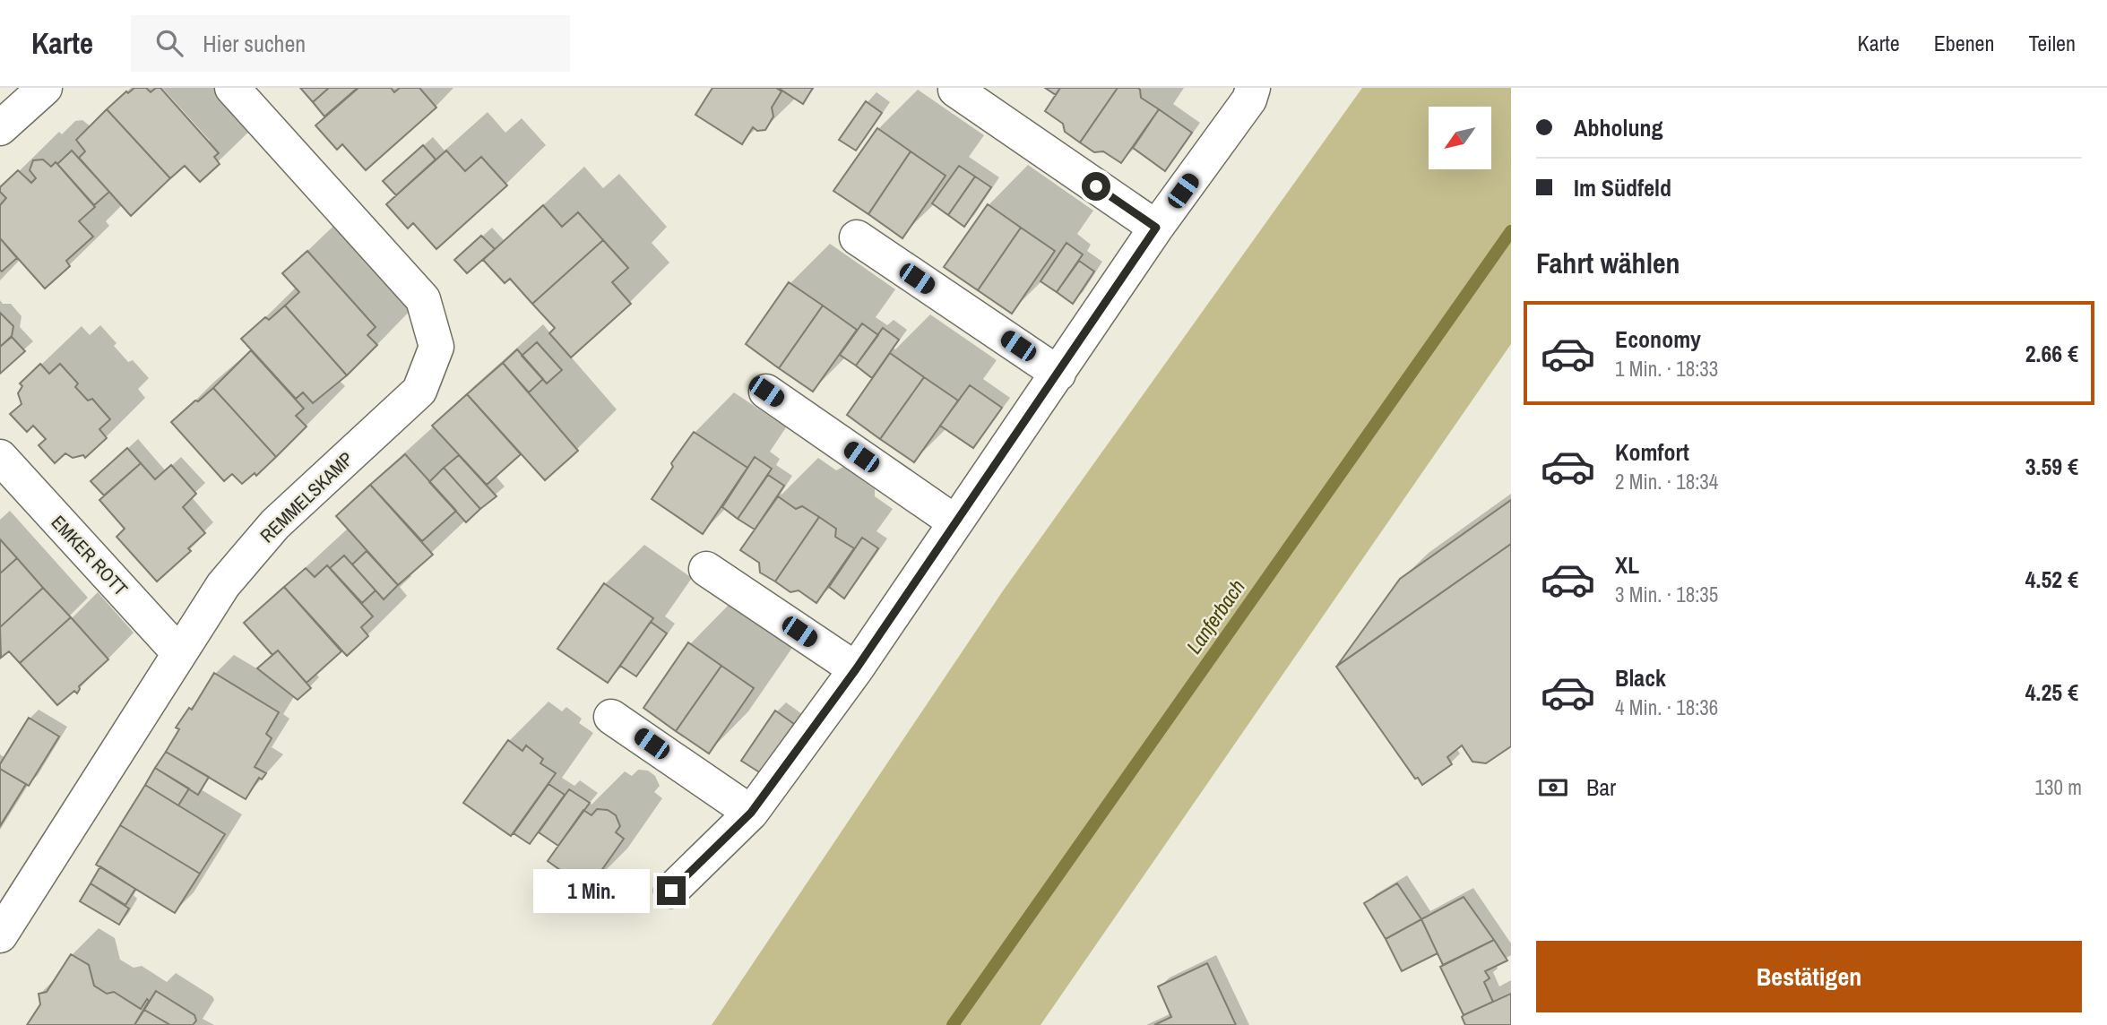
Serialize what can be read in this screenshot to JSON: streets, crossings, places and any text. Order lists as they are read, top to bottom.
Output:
{
  "streets": {
    "street": ["REMMELSKAMP", "EMKER ROTT"]
  },
  "crossings": [
    ["REMMELSKAMP", "EMKER ROTT"]
  ],
  "water": ["Lanferbach"],
  "north": "bottom left",
  "page": {
    "header": "Karte",
    "search": "Hier suchen",
    "nav": ["Karte", "Ebenen", "Teilen"],
    "banner": ["Abholung", "Im Südfeld"],
    "heading": "Fahrt wählen",
    "list": [
      {
        "name": "Economy",
        "note": "1 Min. · 18:33",
        "value": "2.66 €"
      },
      {
        "name": "Komfort",
        "note": "2 Min. · 18:34",
        "value": "3.59 €"
      },
      {
        "name": "XL",
        "note": "3 Min. · 18:35",
        "value": "4.52 €"
      },
      {
        "name": "Black",
        "note": "4 Min. · 18:36",
        "value": "4.25 €"
      }
    ],
    "pay": ["Bar", "130 m"],
    "bubble": "1 Min.",
    "buttons": "Bestätigen"
  }
}
